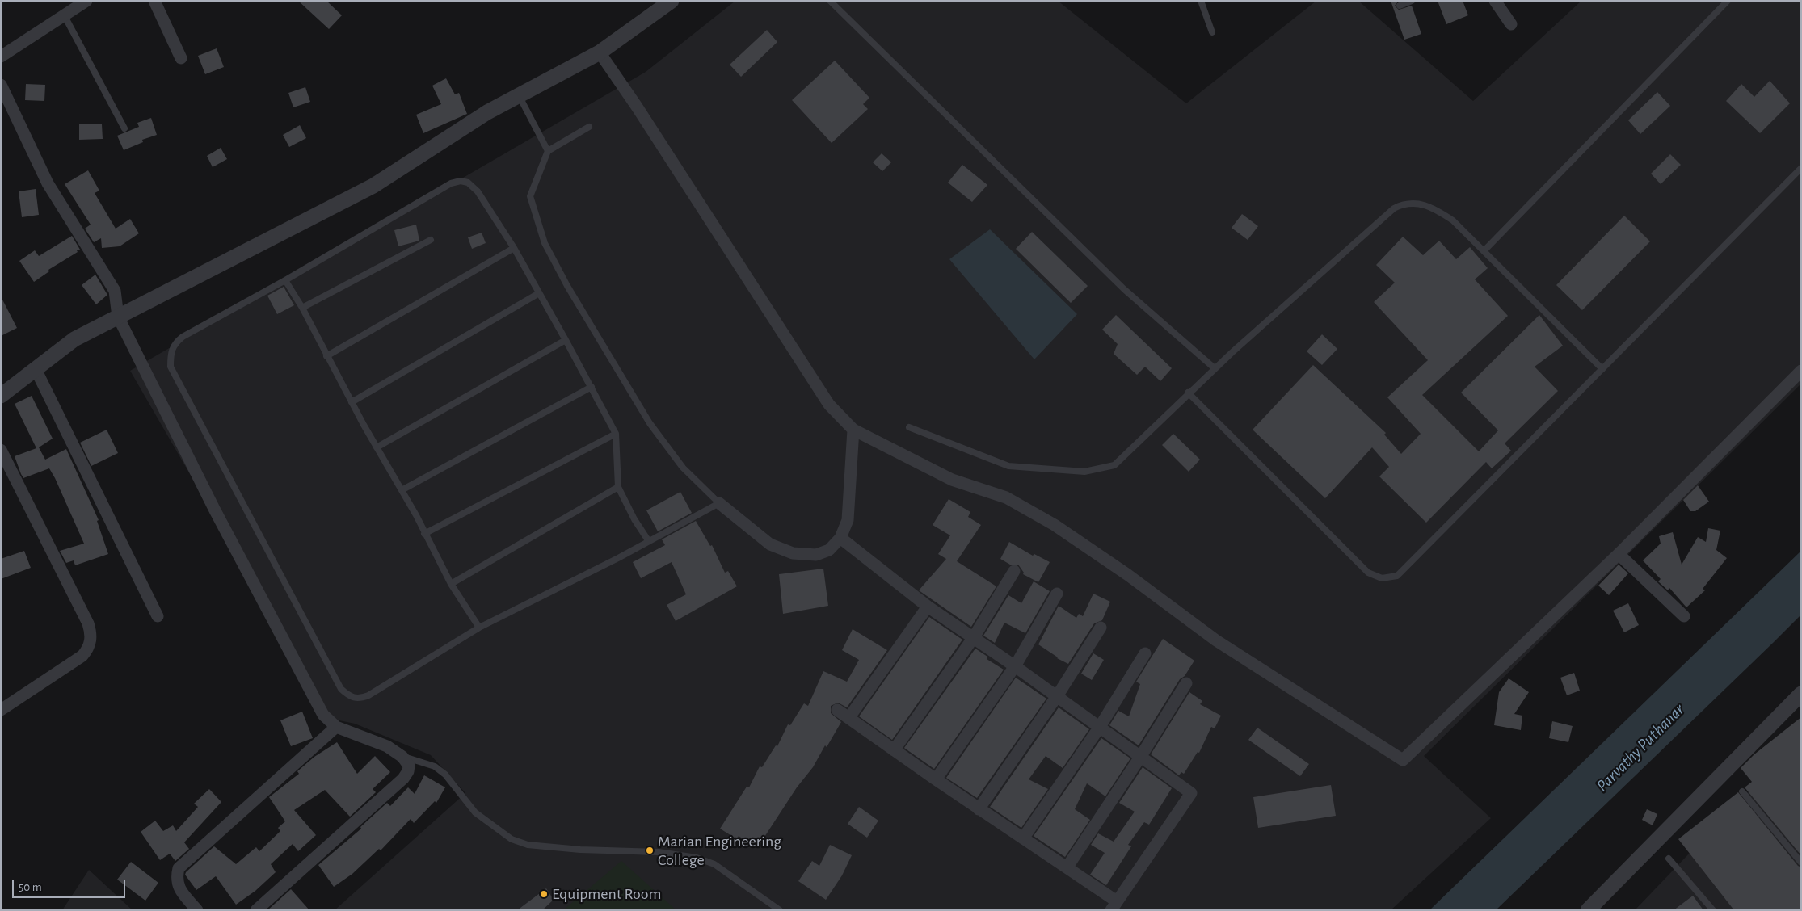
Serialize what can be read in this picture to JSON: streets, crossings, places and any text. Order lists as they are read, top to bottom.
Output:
{
  "water": ["Parvathy Puthanar"],
  "places": ["Marian Engineering College", "Equipment Room"],
  "scale_bar": "50 m"
}
